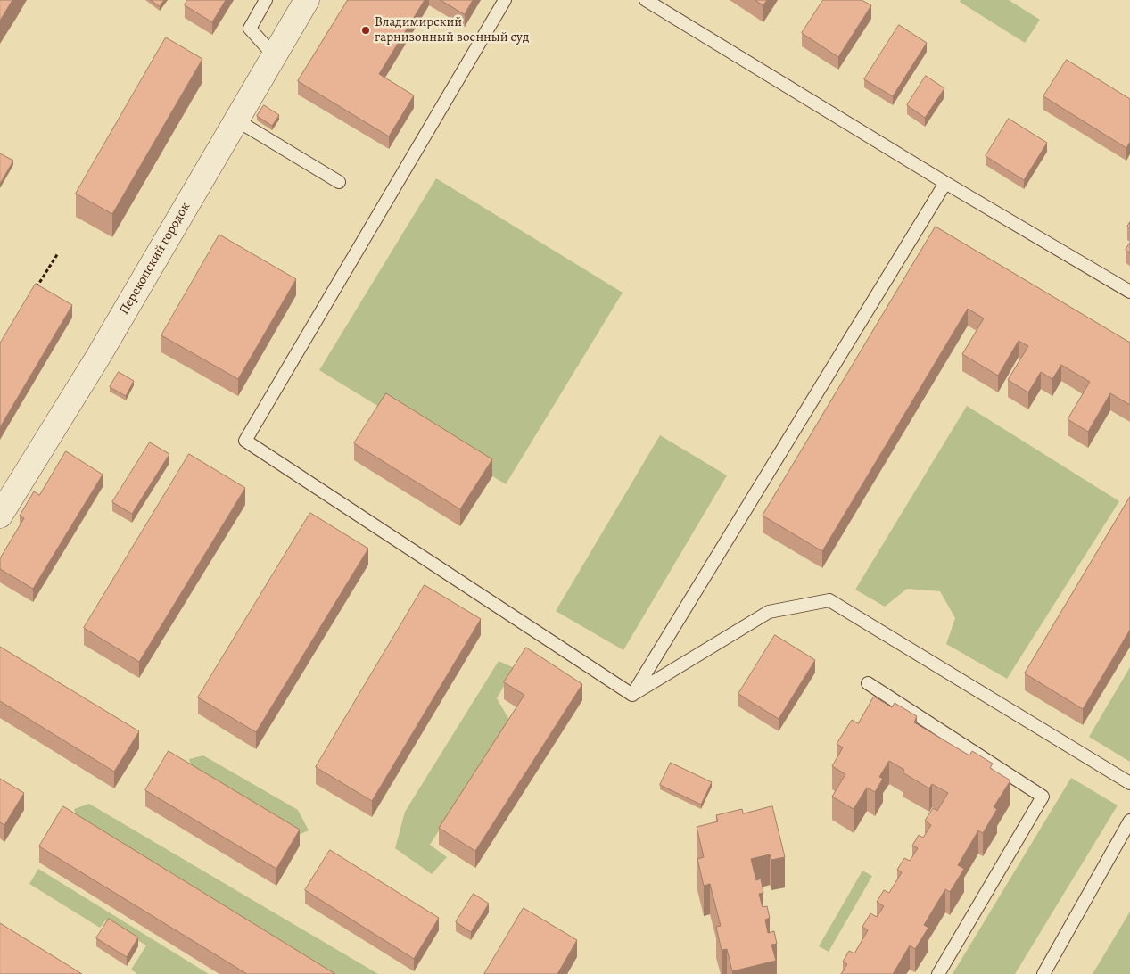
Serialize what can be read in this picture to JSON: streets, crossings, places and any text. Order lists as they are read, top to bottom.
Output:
{
  "streets": {
    "street": ["Перекопский городок"]
  },
  "places": ["Владимирский гарнизонный военный суд"]
}
